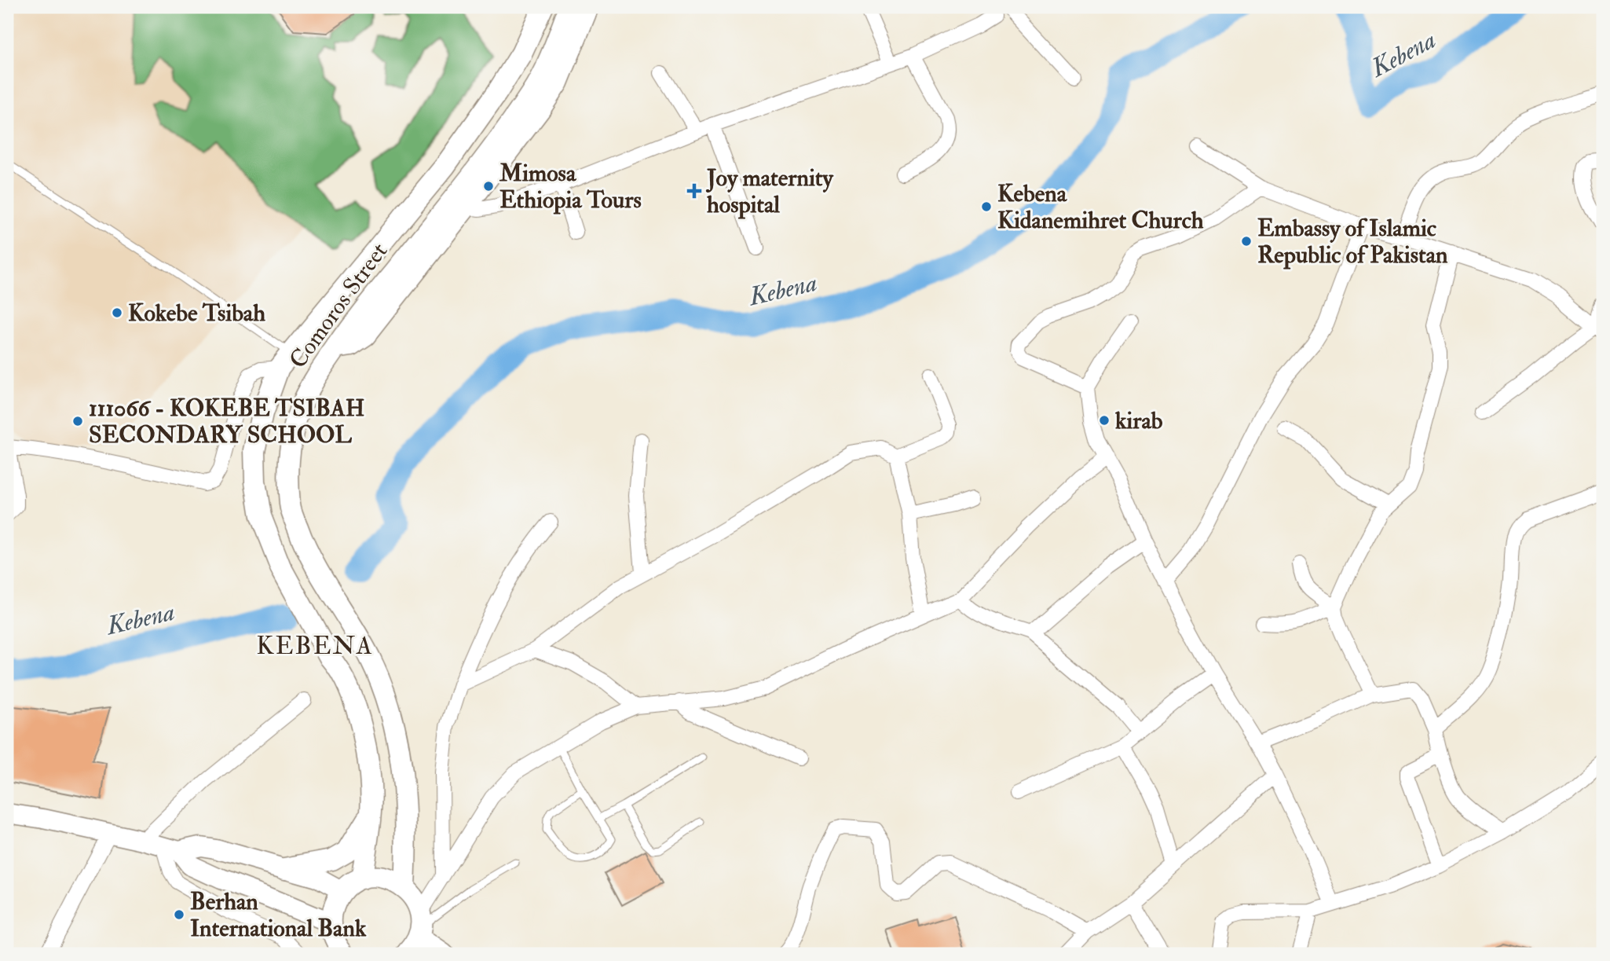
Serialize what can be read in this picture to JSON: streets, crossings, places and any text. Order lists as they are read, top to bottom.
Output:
{
  "streets": {
    "main road": ["Comoros Street"]
  },
  "districts": ["KEBENA"],
  "water": ["Kebena"],
  "places": {
    "other": [
      "Mimosa Ethiopia Tours",
      "Kebena Kidanemihret Church",
      "Embassy of Islamic Republic of Pakistan",
      "Kokebe Tsibah",
      "kirab",
      "111066 - KOKEBE TSIBAH SECONDARY SCHOOL",
      "Berhan International Bank"
    ],
    "health": ["Joy maternity hospital"]
  }
}
